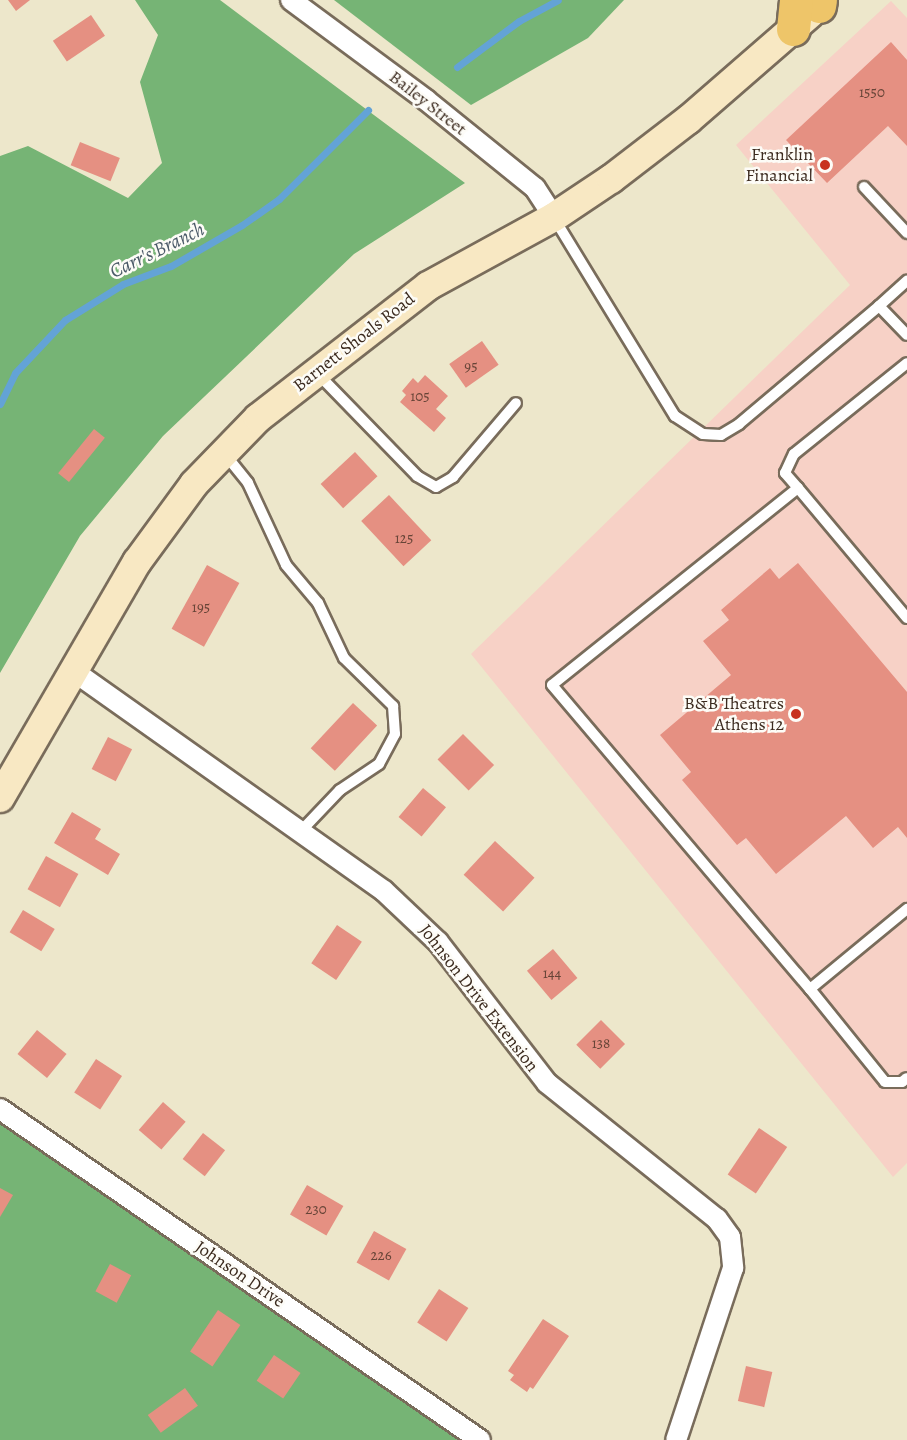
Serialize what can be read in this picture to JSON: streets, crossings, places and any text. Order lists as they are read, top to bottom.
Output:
{
  "streets": {
    "main road": ["Barnett Shoals Road"],
    "street": ["Bailey Street", "Johnson Drive Extension", "Johnson Drive"]
  },
  "crossings": [
    ["Bailey Street", "Barnett Shoals Road"],
    ["Barnett Shoals Road", "Johnson Drive Extension"]
  ],
  "water": ["Carr's Branch"],
  "places": ["Franklin Financial", "B&B Theatres Athens 12"],
  "house_numbers": [
    "1550",
    "95",
    "105",
    "125",
    "195",
    "144",
    "138",
    "230",
    "226"
  ]
}
